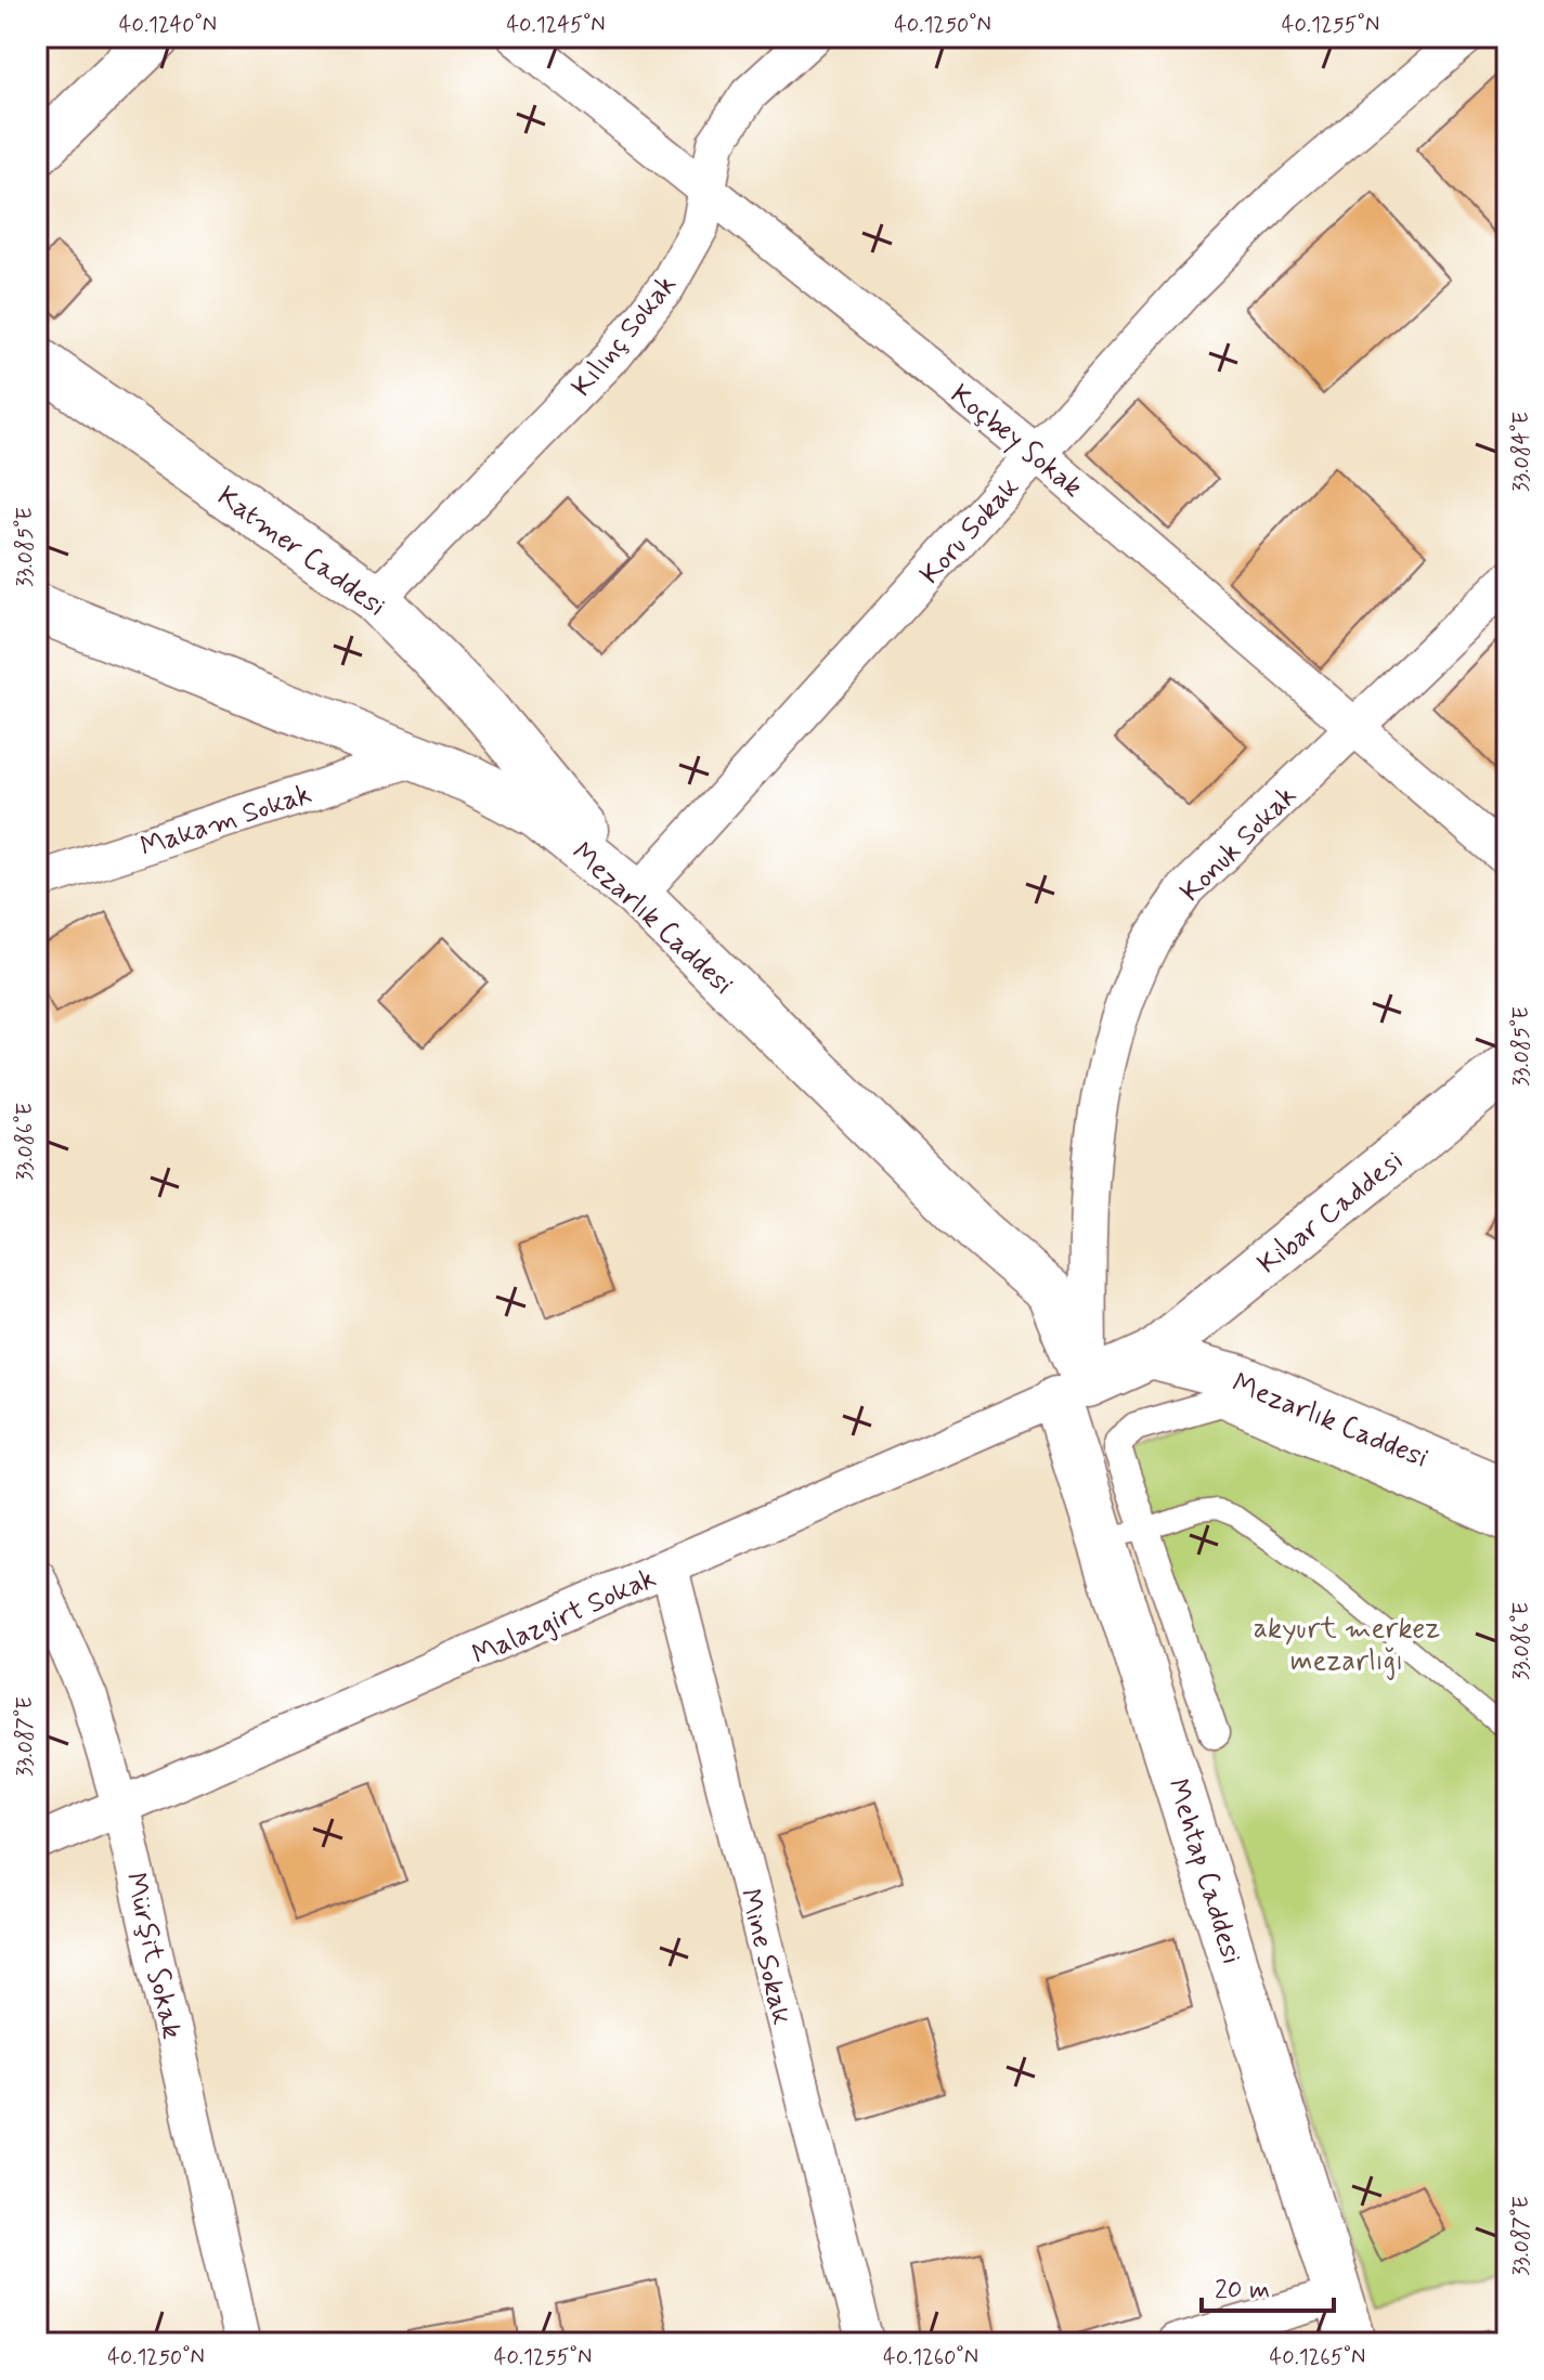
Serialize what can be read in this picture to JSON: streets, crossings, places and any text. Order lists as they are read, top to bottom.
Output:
{
  "streets": {
    "street": [
      "Kılınç Sokak",
      "Koçbey Sokak",
      "Koru Sokak",
      "Katmer Caddesi",
      "Makam Sokak",
      "Konuk Sokak",
      "Mezarlık Caddesi",
      "Kibar Caddesi",
      "Malazgirt Sokak",
      "Mehtap Caddesi",
      "Mürşit Sokak",
      "Mine Sokak"
    ]
  },
  "crossings": [
    ["Kılınç Sokak", "Koçbey Sokak"],
    ["Kılınç Sokak", "Katmer Caddesi"],
    ["Koçbey Sokak", "Koru Sokak"],
    ["Koçbey Sokak", "Konuk Sokak"],
    ["Koru Sokak", "Katmer Caddesi"],
    ["Koru Sokak", "Mezarlık Caddesi"],
    ["Katmer Caddesi", "Mezarlık Caddesi"],
    ["Makam Sokak", "Mezarlık Caddesi"],
    ["Konuk Sokak", "Mezarlık Caddesi"],
    ["Konuk Sokak", "Kibar Caddesi"],
    ["Konuk Sokak", "Malazgirt Sokak"],
    ["Konuk Sokak", "Mehtap Caddesi"],
    ["Mezarlık Caddesi", "Kibar Caddesi"],
    ["Mezarlık Caddesi", "Malazgirt Sokak"],
    ["Mezarlık Caddesi", "Mehtap Caddesi"],
    ["Kibar Caddesi", "Malazgirt Sokak"],
    ["Kibar Caddesi", "Mehtap Caddesi"],
    ["Malazgirt Sokak", "Mehtap Caddesi"],
    ["Malazgirt Sokak", "Mürşit Sokak"],
    ["Malazgirt Sokak", "Mine Sokak"]
  ],
  "parks": ["akyurt merkez mezarlığı"],
  "scale_bar": "20 m",
  "coordinates": [
    "40.1240°N",
    "40.1245°N",
    "40.1250°N",
    "40.1255°N",
    "33.084°E",
    "33.085°E",
    "33.086°E",
    "33.087°E",
    "40.1260°N",
    "40.1265°N"
  ]
}
